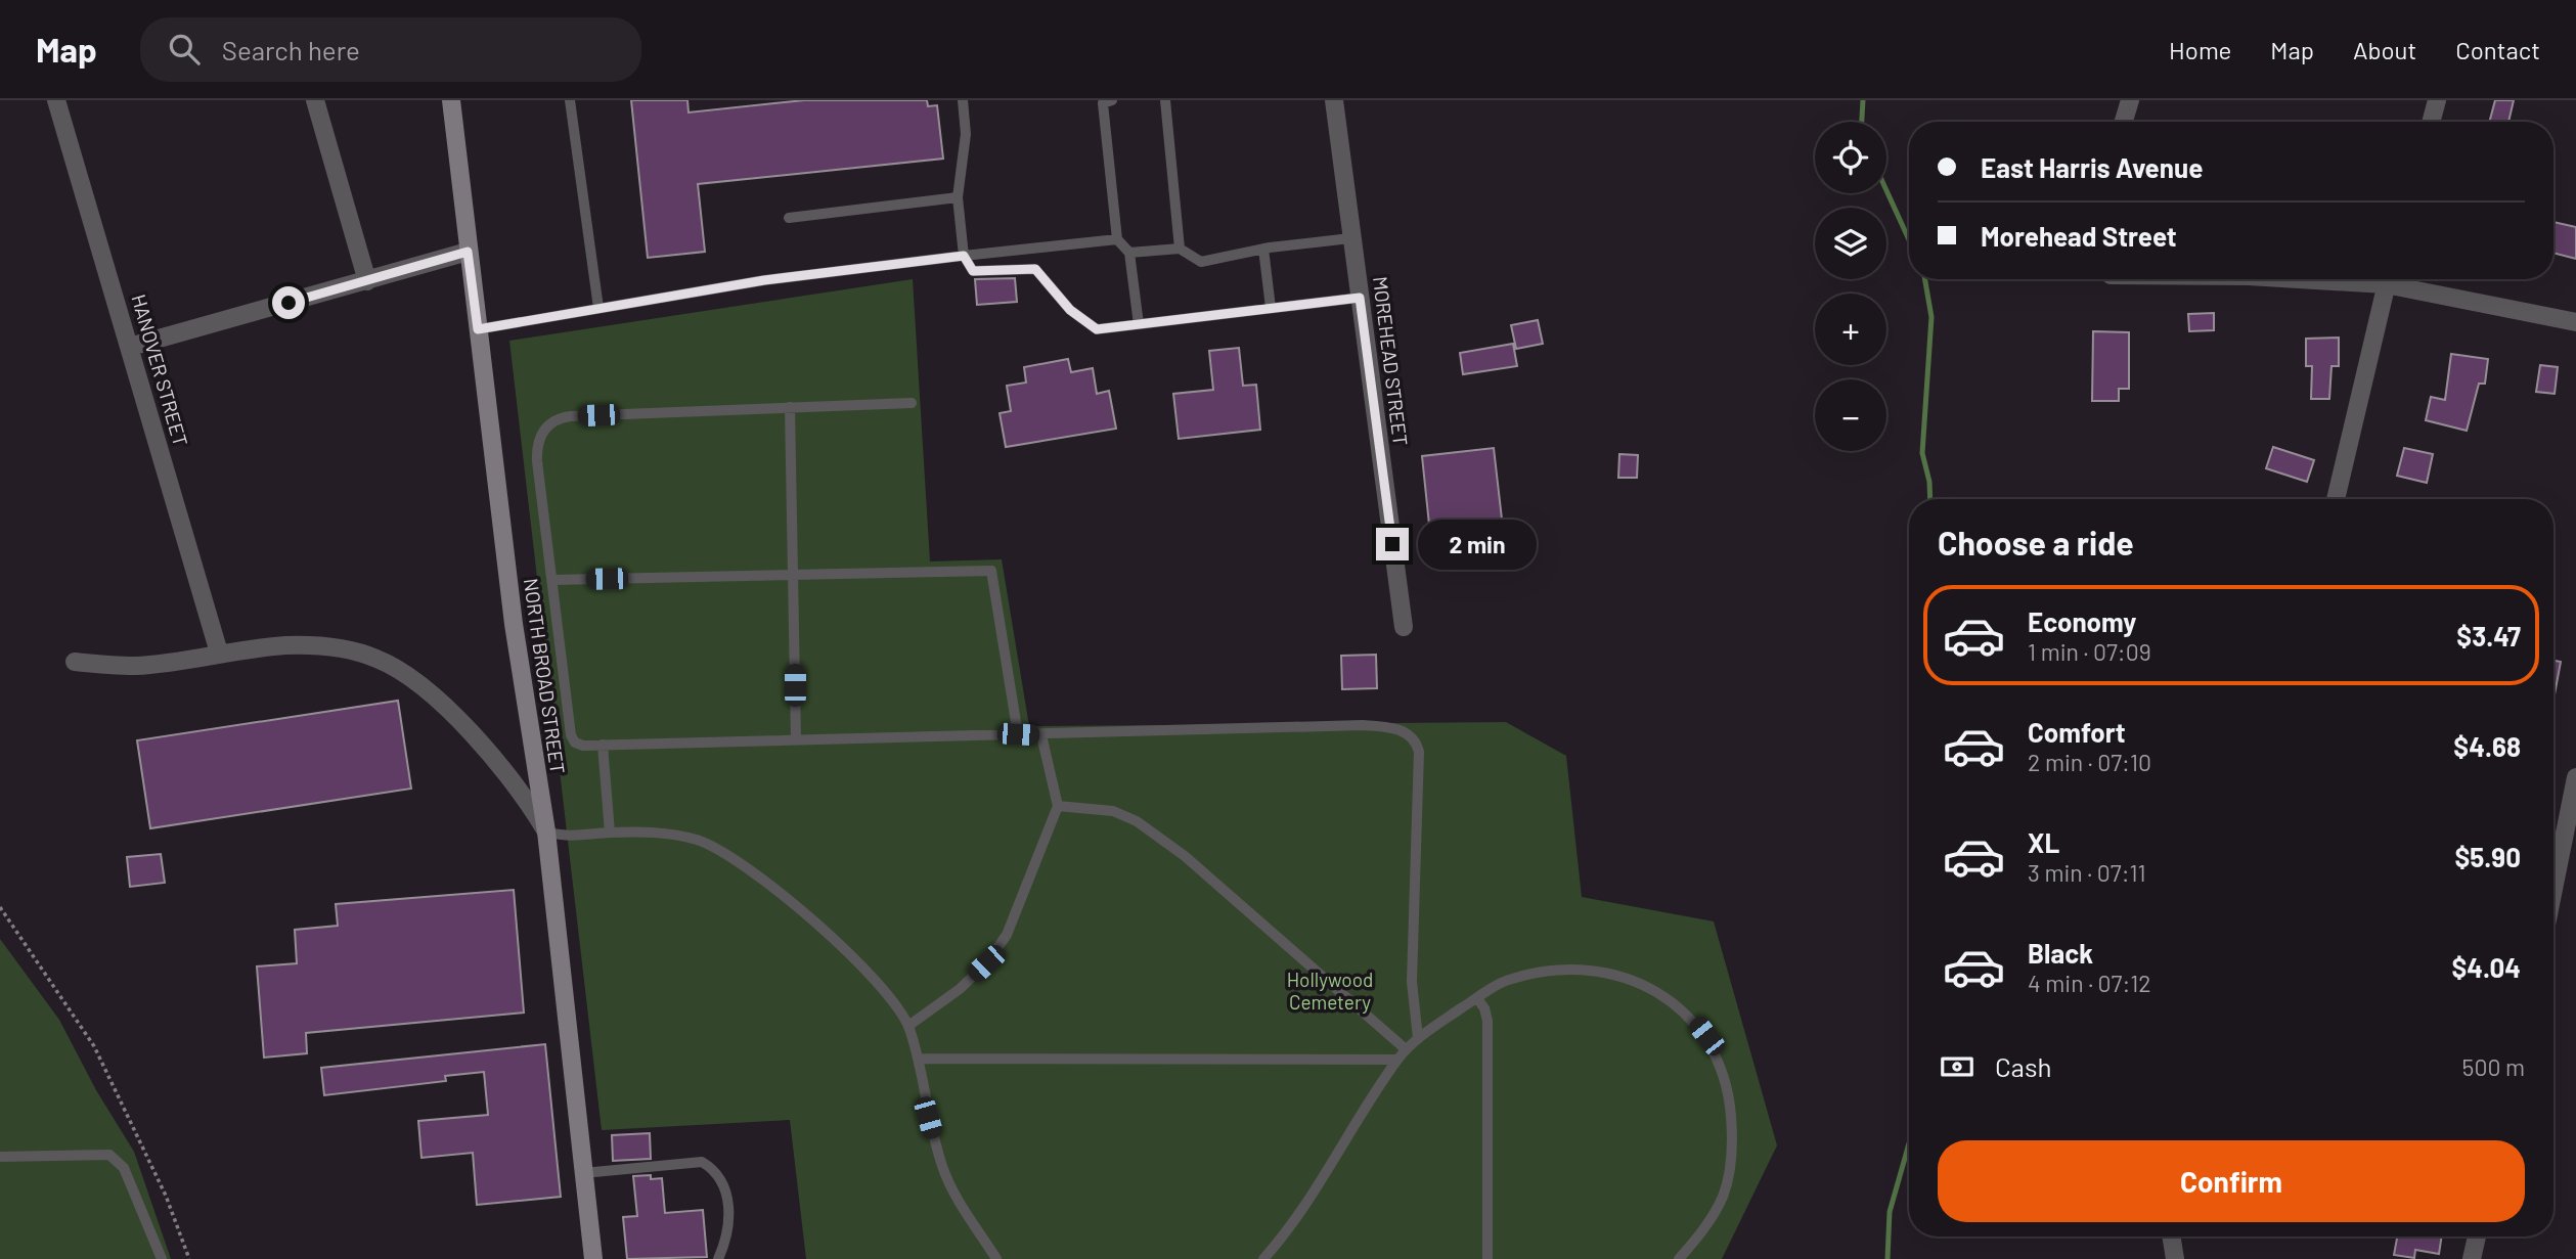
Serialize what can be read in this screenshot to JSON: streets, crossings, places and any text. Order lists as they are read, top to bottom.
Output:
{
  "streets": {
    "street": ["MOREHEAD STREET", "HANOVER STREET", "NORTH BROAD STREET"]
  },
  "parks": ["Hollywood Cemetery"],
  "page": {
    "header": "Map",
    "search": "Search here",
    "nav": [
      "Home",
      "Map",
      "About",
      "Contact"
    ],
    "map_buttons": ["+", "−"],
    "banner": ["East Harris Avenue", "Morehead Street"],
    "heading": "Choose a ride",
    "bubble": "2 min",
    "list": [
      {
        "name": "Economy",
        "note": "1 min · 07:09",
        "value": "$3.47"
      },
      {
        "name": "Comfort",
        "note": "2 min · 07:10",
        "value": "$4.68"
      },
      {
        "name": "XL",
        "note": "3 min · 07:11",
        "value": "$5.90"
      },
      {
        "name": "Black",
        "note": "4 min · 07:12",
        "value": "$4.04"
      }
    ],
    "pay": ["Cash", "500 m"],
    "buttons": "Confirm"
  }
}
